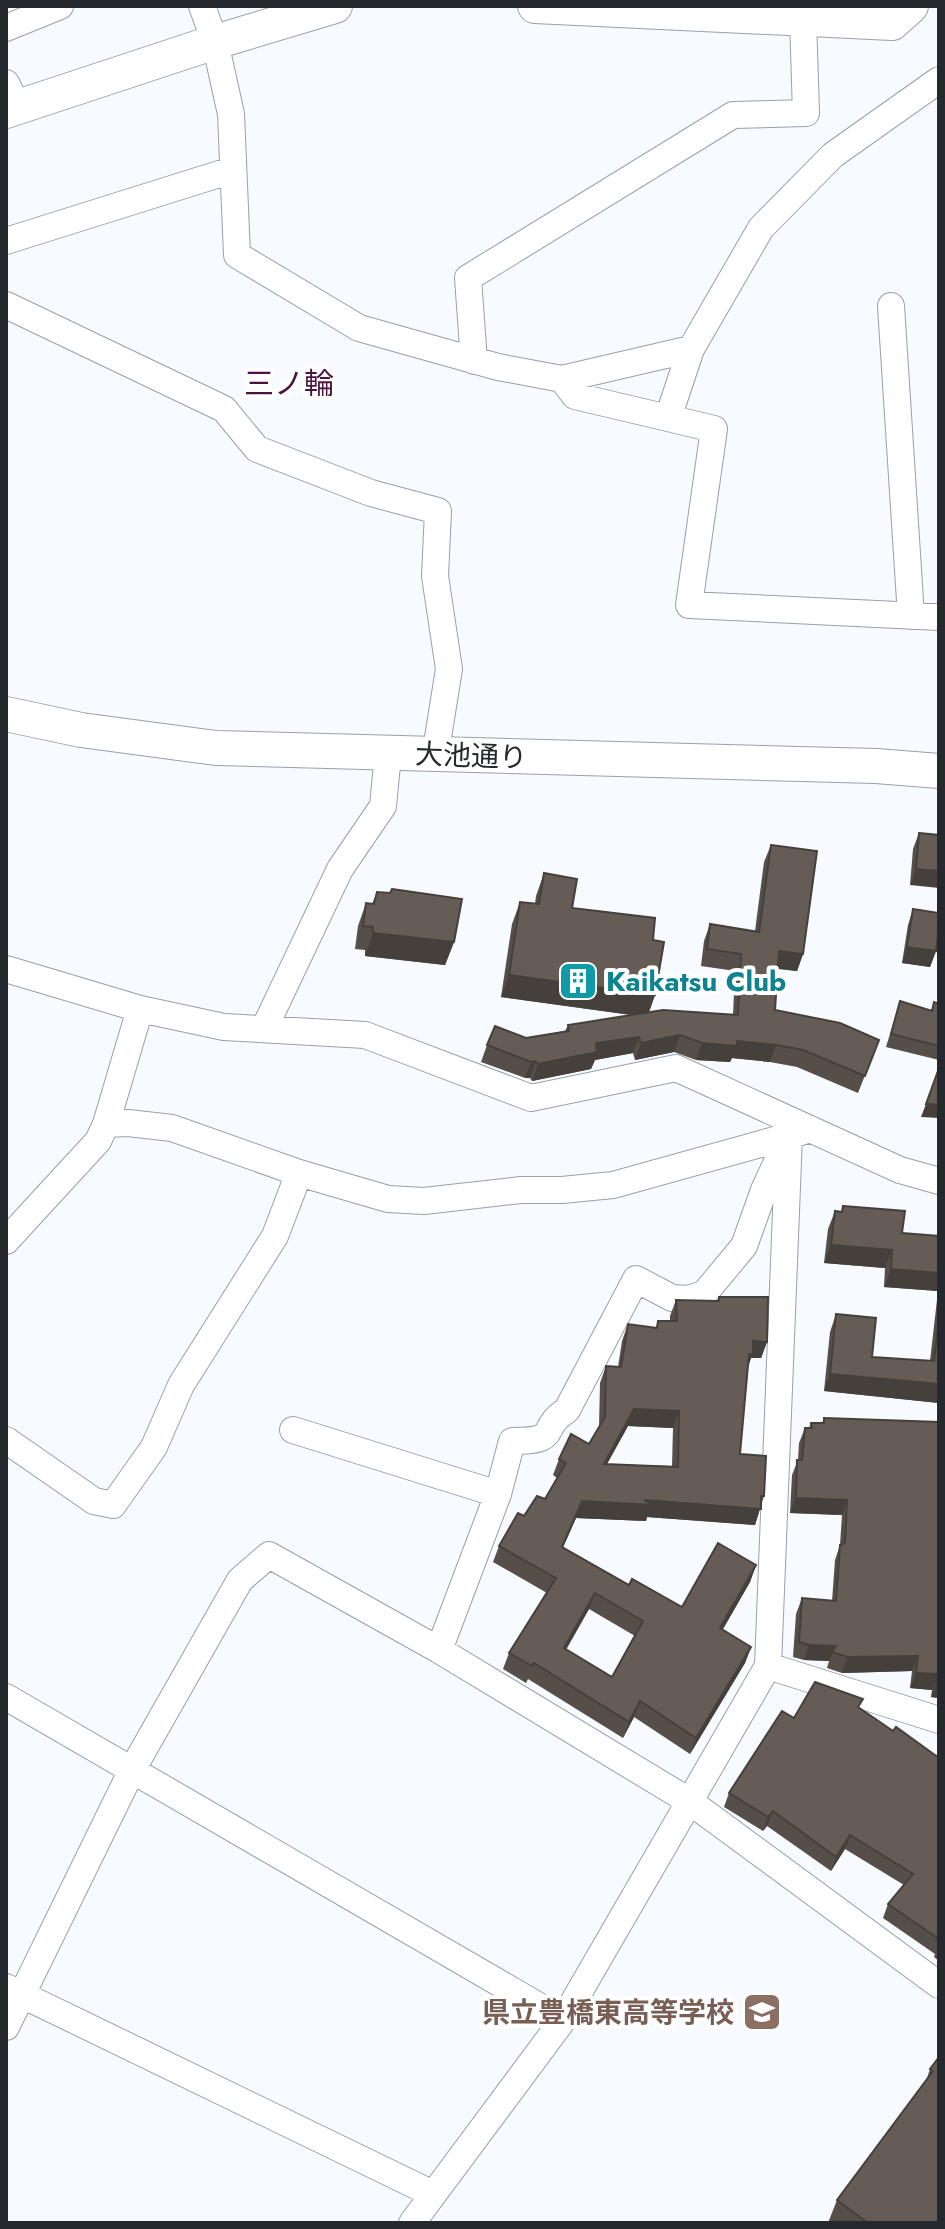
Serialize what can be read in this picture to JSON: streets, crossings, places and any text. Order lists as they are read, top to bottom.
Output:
{
  "streets": {
    "street": ["大池通り"]
  },
  "districts": ["三ノ輪"],
  "places": {
    "building": ["Kaikatsu Club"],
    "school or university": ["県立豊橋東高等学校"]
  }
}
